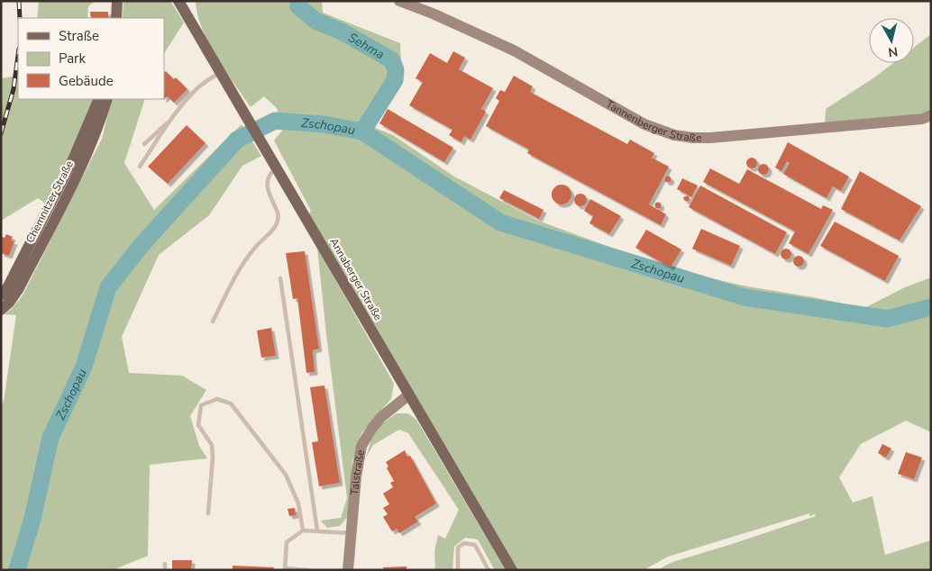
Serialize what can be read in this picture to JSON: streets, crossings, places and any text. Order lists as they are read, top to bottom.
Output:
{
  "streets": {
    "main road": [
      "Tannenberger Straße",
      "Chemnitzer Straße",
      "Annaberger Straße",
      "Talstraße"
    ]
  },
  "crossings": [
    ["Annaberger Straße", "Talstraße"]
  ],
  "water": ["Sehma", "Zschopau"],
  "legend": ["Straße", "Park", "Gebäude"],
  "north": "bottom"
}
